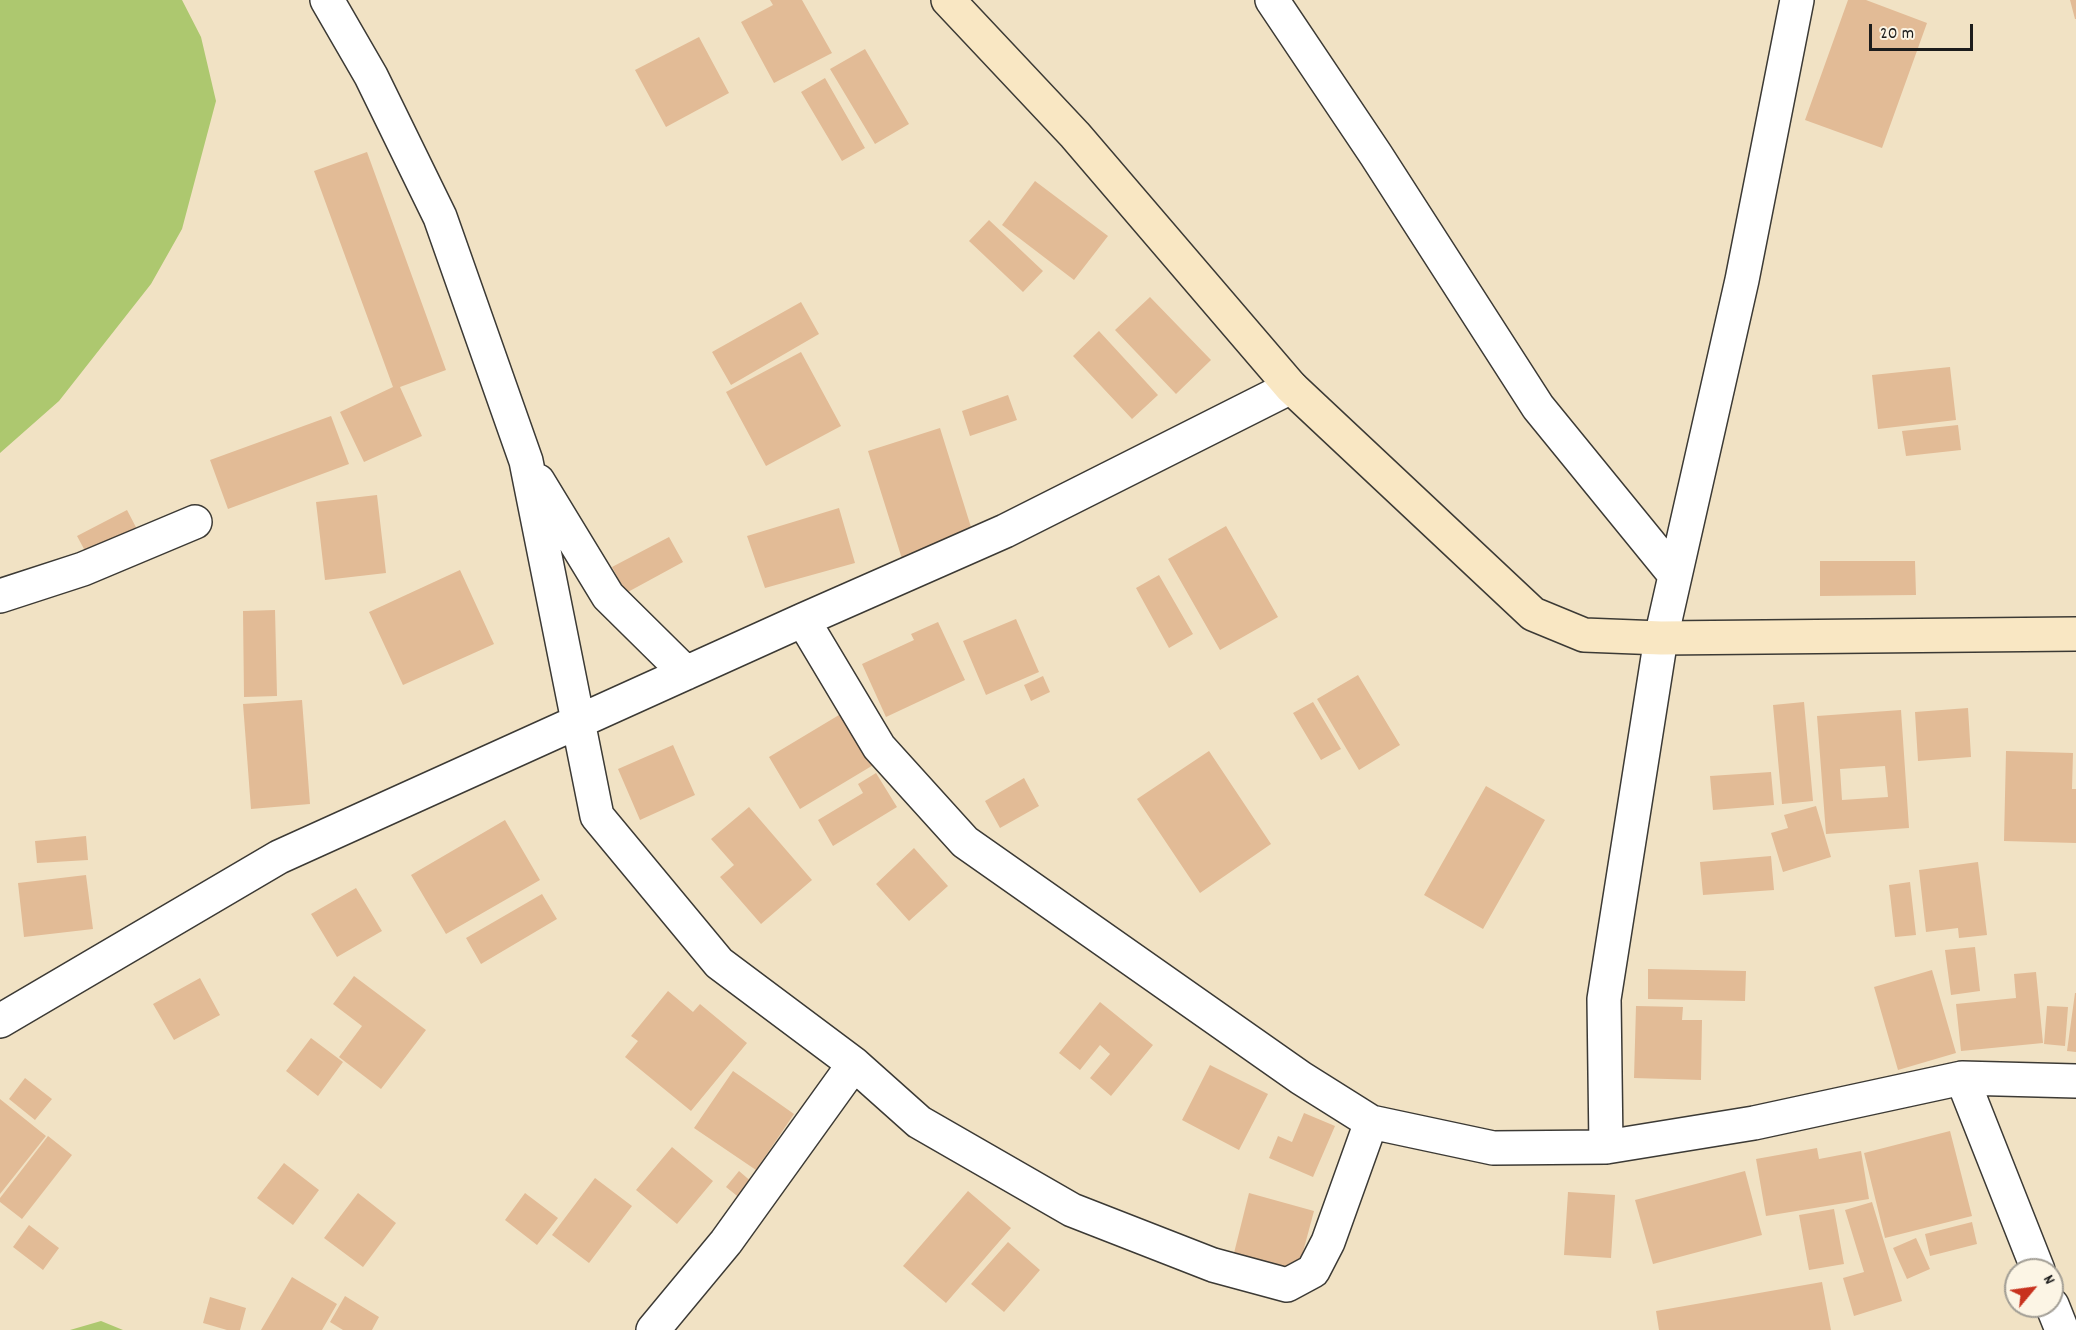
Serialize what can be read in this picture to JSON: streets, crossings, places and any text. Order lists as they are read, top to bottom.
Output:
{
  "scale_bar": "20 m",
  "north": "top right"
}
